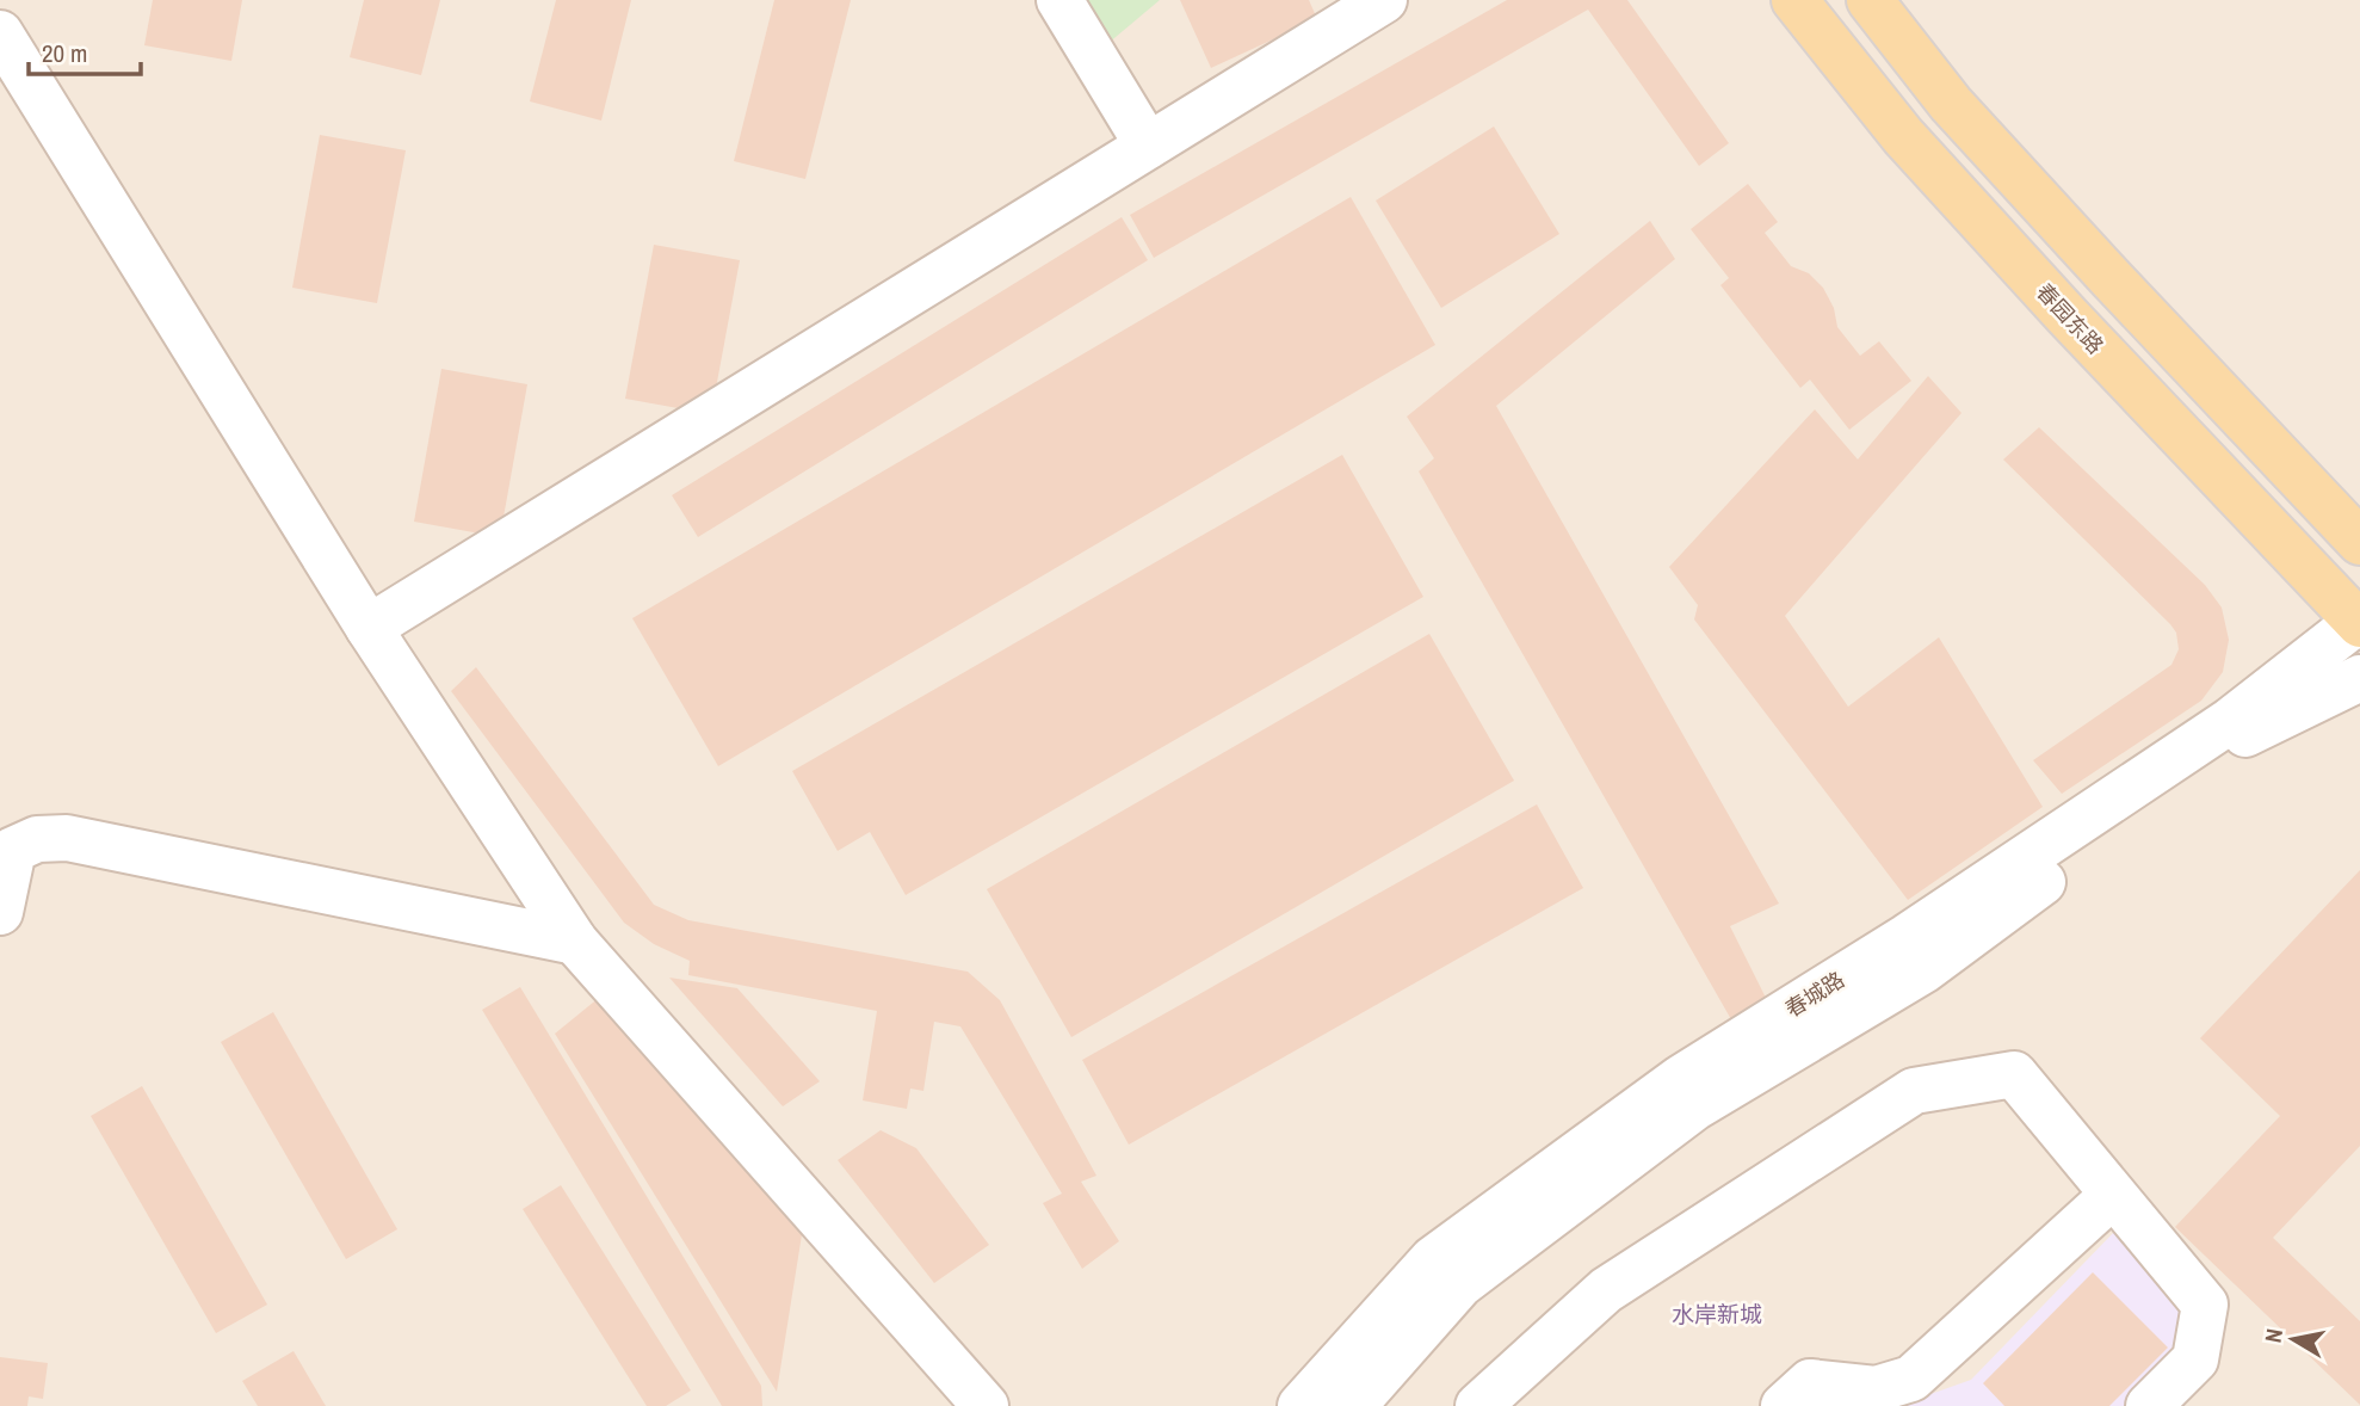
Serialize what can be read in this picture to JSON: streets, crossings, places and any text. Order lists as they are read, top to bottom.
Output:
{
  "streets": {
    "main road": ["春园东路"],
    "street": ["春城路"]
  },
  "crossings": [
    ["春园东路", "春城路"]
  ],
  "districts": ["水岸新城"],
  "scale_bar": "20 m",
  "north": "left"
}
